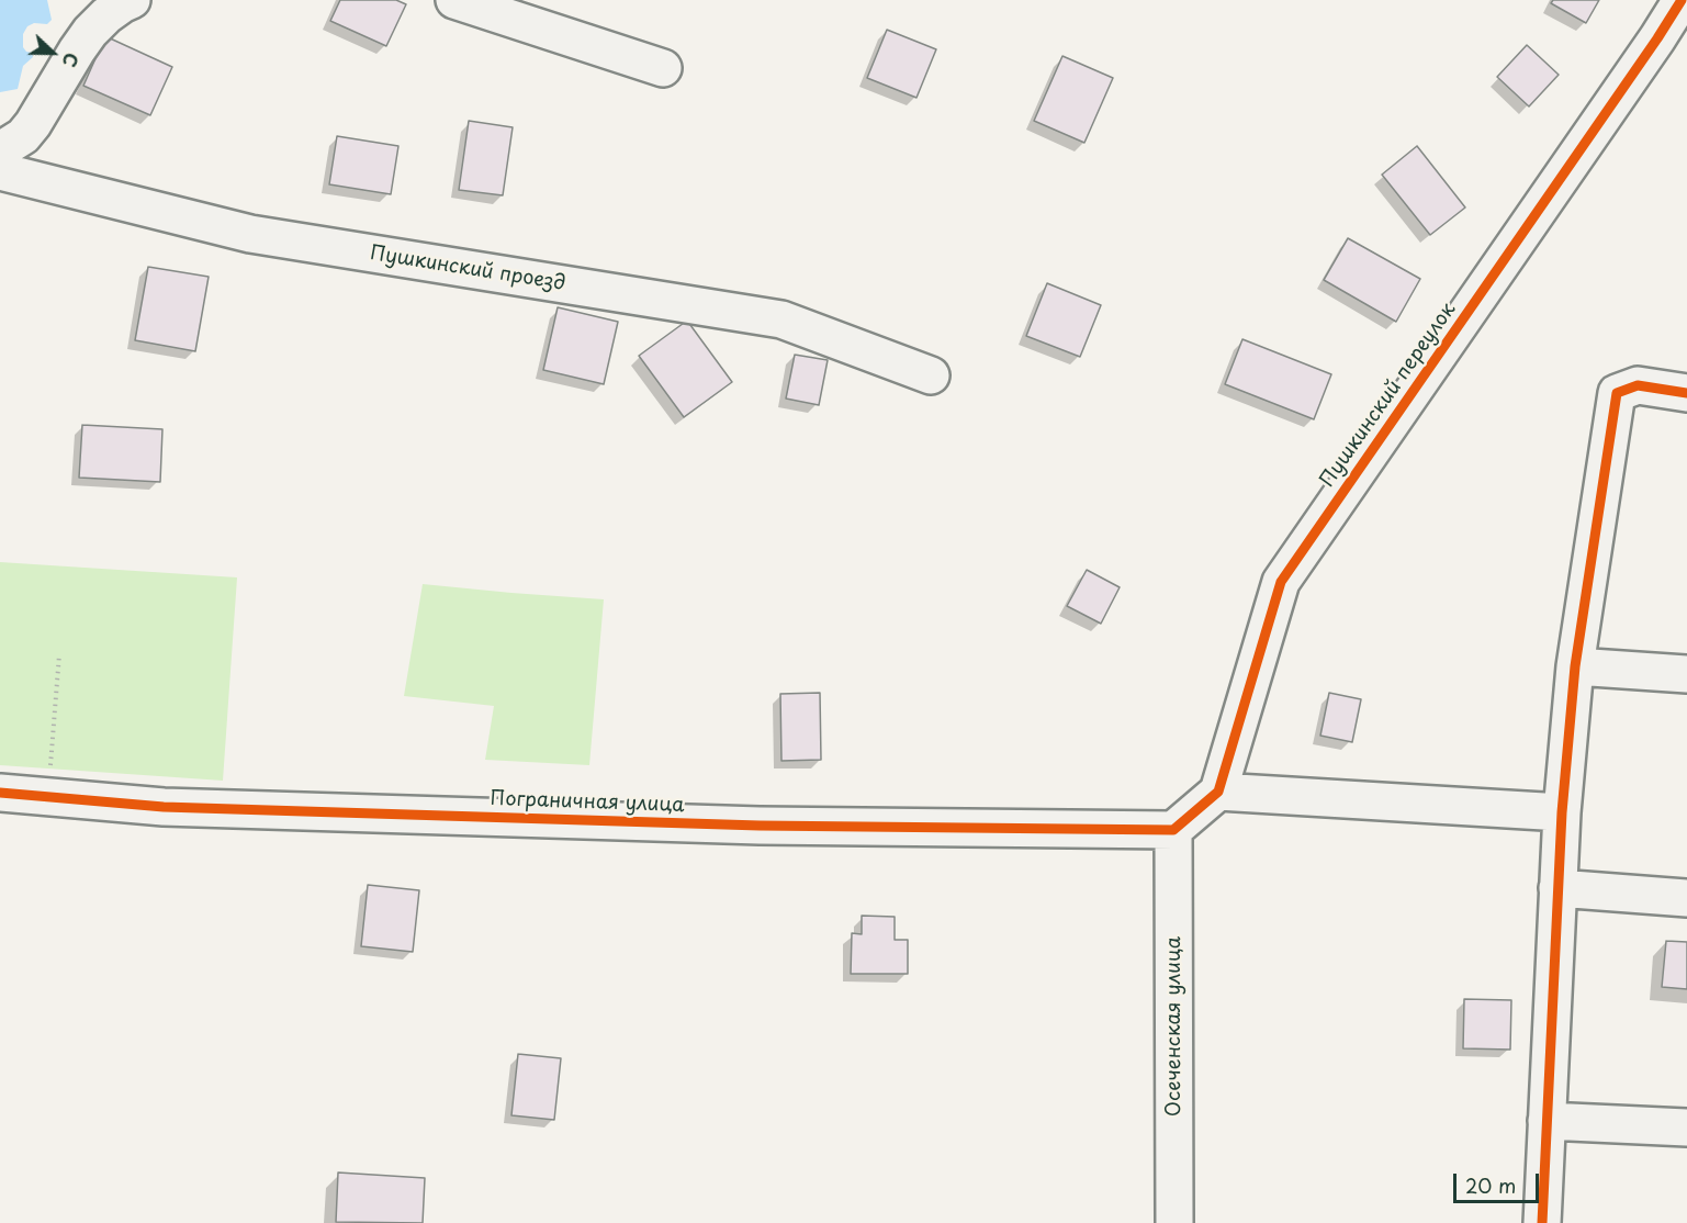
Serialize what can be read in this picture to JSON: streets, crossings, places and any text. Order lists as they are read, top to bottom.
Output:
{
  "streets": {
    "street": [
      "Пушкинский проезд",
      "Пушкинский переулок",
      "Пограничная улица",
      "Осеченская улица"
    ]
  },
  "crossings": [
    ["Пограничная улица", "Осеченская улица"]
  ],
  "scale_bar": "20 m",
  "north": "right"
}
